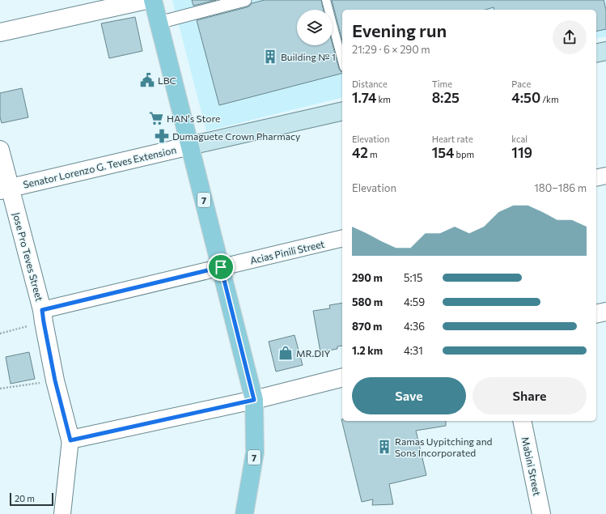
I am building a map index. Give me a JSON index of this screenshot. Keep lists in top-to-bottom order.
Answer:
{
  "streets": {
    "main road": ["7"],
    "street": [
      "Senator Lorenzo G. Teves Extension",
      "Acias Pinili Street",
      "Jose Pro Teves Street",
      "Mabini Street"
    ]
  },
  "crossings": [
    ["Senator Lorenzo G. Teves Extension", "7"],
    ["Senator Lorenzo G. Teves Extension", "Jose Pro Teves Street"],
    ["7", "Acias Pinili Street"],
    ["Acias Pinili Street", "Jose Pro Teves Street"]
  ],
  "places": {
    "building": ["Building № 1", "Ramas Uypitching and Sons Incorporated"],
    "public building": ["LBC"],
    "supermarket": ["HAN's Store"],
    "pharmacy": ["Dumaguete Crown Pharmacy"],
    "shop": ["MR.DIY"]
  },
  "scale_bar": "20 m",
  "page": {
    "heading": ["Evening run", "21:29 · 6 × 290 m"],
    "stats": [
      ["Distance", "1.74 km"],
      ["Time", "8:25"],
      ["Pace", "4:50 /km"],
      ["Elevation", "42 m"],
      ["Heart rate", "154 bpm"],
      ["kcal", "119"]
    ],
    "chart": ["Elevation", "180–186 m"],
    "list": [
      {
        "name": "290 m",
        "note": "5:15"
      },
      {
        "name": "580 m",
        "note": "4:59"
      },
      {
        "name": "870 m",
        "note": "4:36"
      },
      {
        "name": "1.2 km",
        "note": "4:31"
      }
    ],
    "buttons": ["Save", "Share"],
    "scale": "20 m"
  }
}
